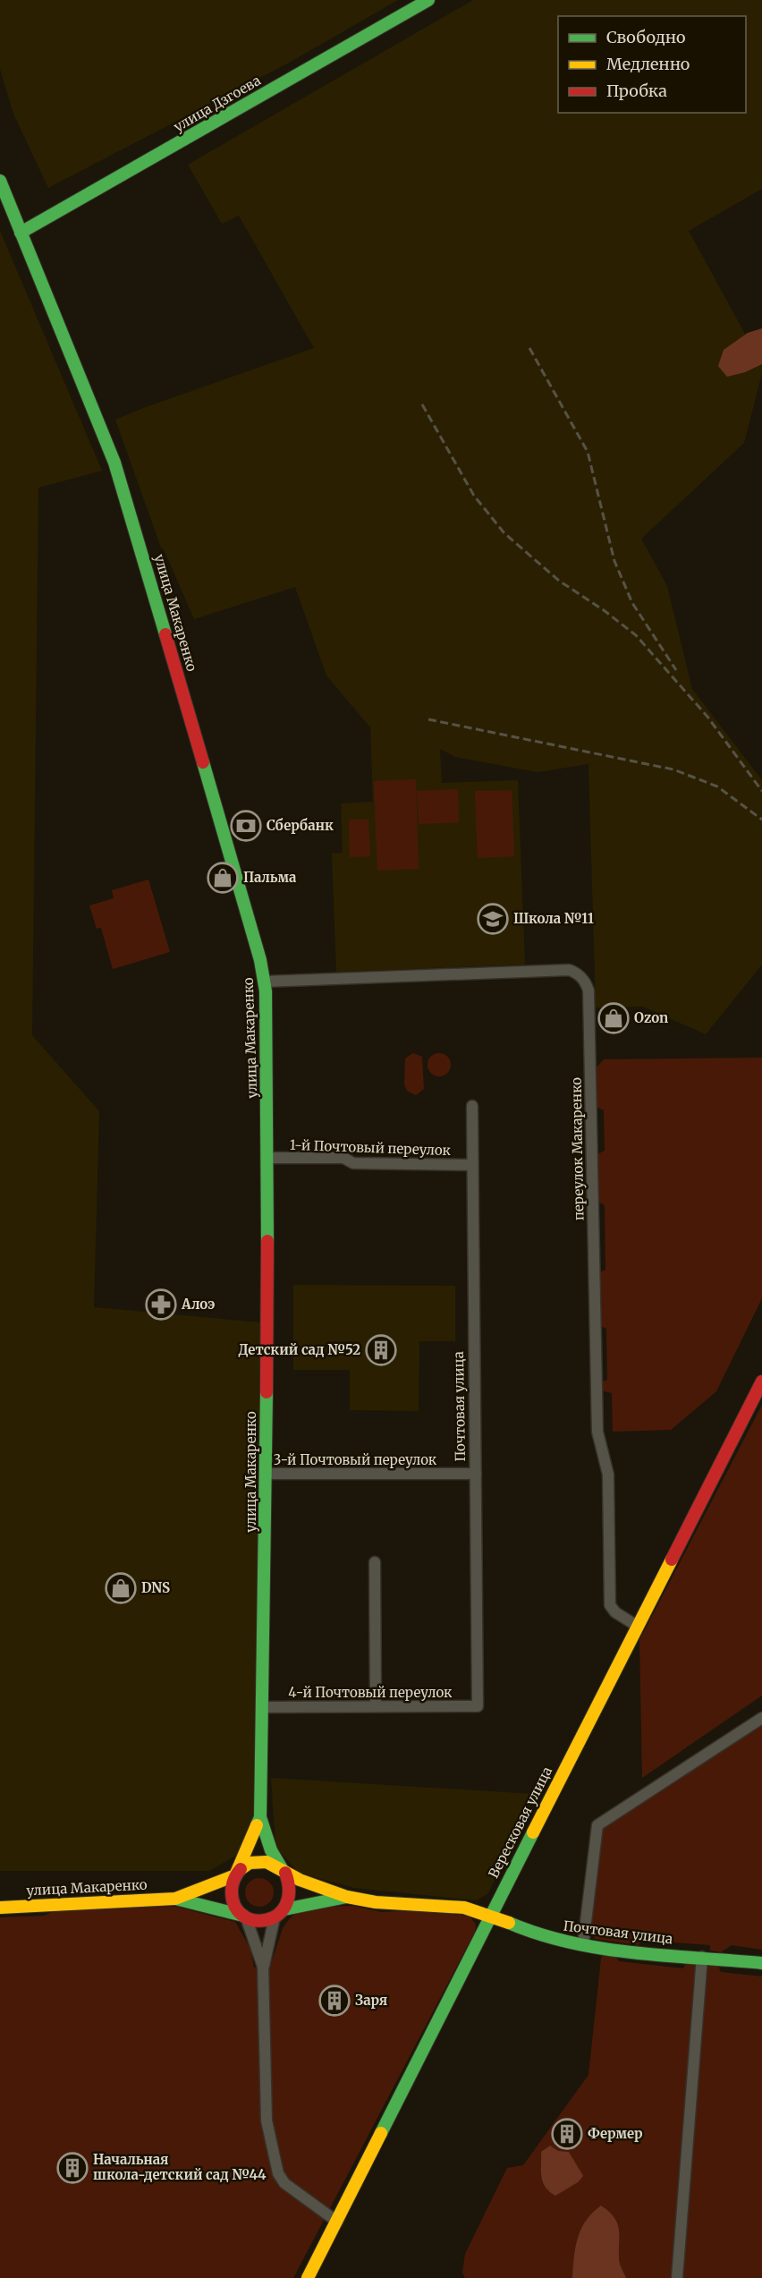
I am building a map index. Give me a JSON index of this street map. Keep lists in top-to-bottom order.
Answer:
{
  "streets": {
    "street": [
      "улица Дзгоева",
      "улица Макаренко",
      "1-й Почтовый переулок",
      "переулок Макаренко",
      "Почтовая улица",
      "3-й Почтовый переулок",
      "4-й Почтовый переулок",
      "Вересковая улица"
    ]
  },
  "crossings": [
    ["улица Дзгоева", "улица Макаренко"],
    ["улица Макаренко", "1-й Почтовый переулок"],
    ["улица Макаренко", "переулок Макаренко"],
    ["улица Макаренко", "Почтовая улица"],
    ["улица Макаренко", "3-й Почтовый переулок"],
    ["улица Макаренко", "4-й Почтовый переулок"],
    ["1-й Почтовый переулок", "Почтовая улица"],
    ["переулок Макаренко", "Вересковая улица"],
    ["Почтовая улица", "3-й Почтовый переулок"],
    ["Почтовая улица", "4-й Почтовый переулок"],
    ["Почтовая улица", "Вересковая улица"]
  ],
  "places": {
    "bank": ["Сбербанк"],
    "shop": ["Пальма", "Ozon", "DNS"],
    "school or university": ["Школа №11"],
    "pharmacy": ["Алоэ"],
    "building": [
      "Детский сад №52",
      "Заря",
      "Фермер",
      "Начальная школа-детский сад №44"
    ]
  },
  "legend": ["Свободно", "Медленно", "Пробка"]
}
